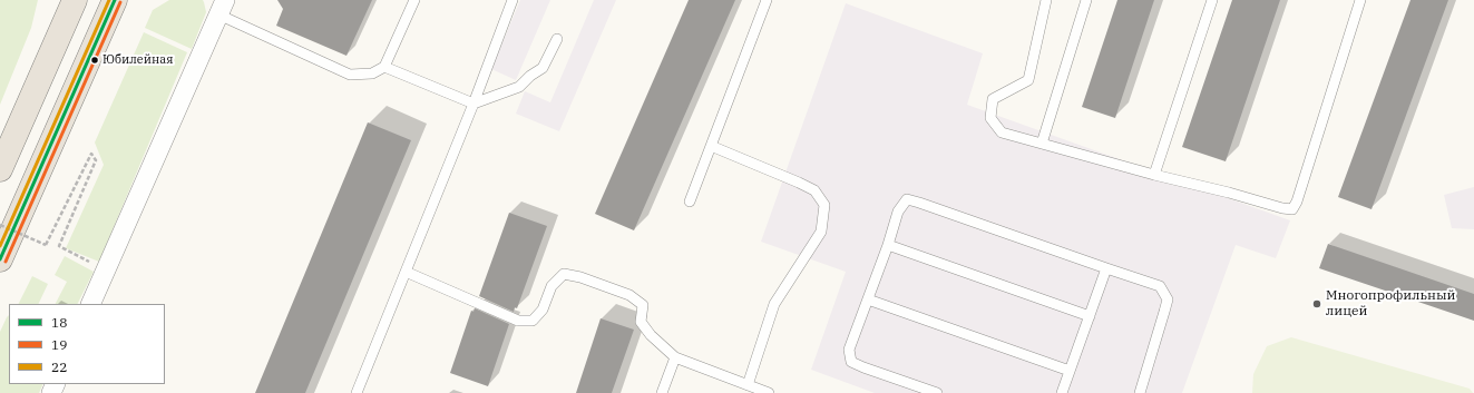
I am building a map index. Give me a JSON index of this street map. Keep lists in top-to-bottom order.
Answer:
{
  "places": ["Юбилейная", "Многопрофильный лицей"],
  "lines": ["transit line 18", "transit line 22", "transit line 19"],
  "legend": ["18", "19", "22"]
}
